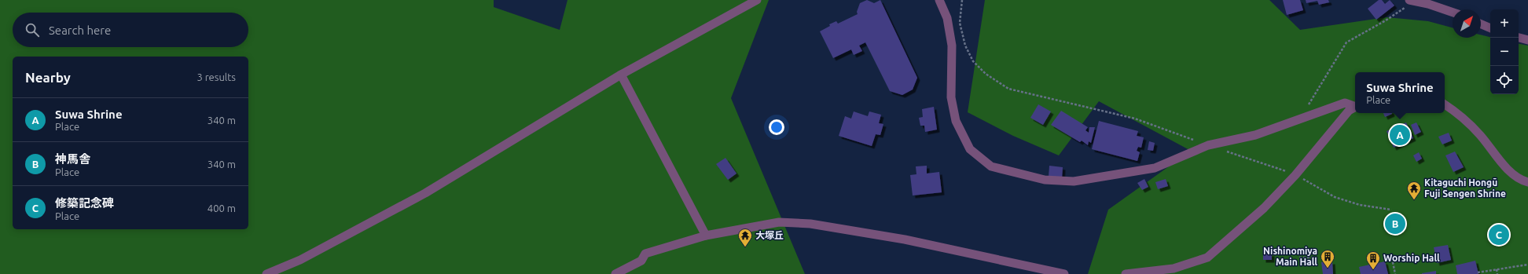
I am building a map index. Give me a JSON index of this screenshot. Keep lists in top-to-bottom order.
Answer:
{
  "places": {
    "temple": ["Kitaguchi Hongū Fuji Sengen Shrine", "大塚丘"],
    "building": ["Nishinomiya Main Hall", "Worship Hall"]
  },
  "north": "top right",
  "page": {
    "map_buttons": ["+", "−"],
    "search": "Search here",
    "heading": ["Nearby", "3 results"],
    "popup": ["Suwa Shrine", "Place"],
    "list": [
      {
        "mark": "A",
        "name": "Suwa Shrine",
        "note": "Place",
        "value": "340 m"
      },
      {
        "mark": "B",
        "name": "神馬舎",
        "note": "Place",
        "value": "340 m"
      },
      {
        "mark": "C",
        "name": "修築記念碑",
        "note": "Place",
        "value": "400 m"
      }
    ],
    "pins": ["A", "B", "C"]
  }
}
